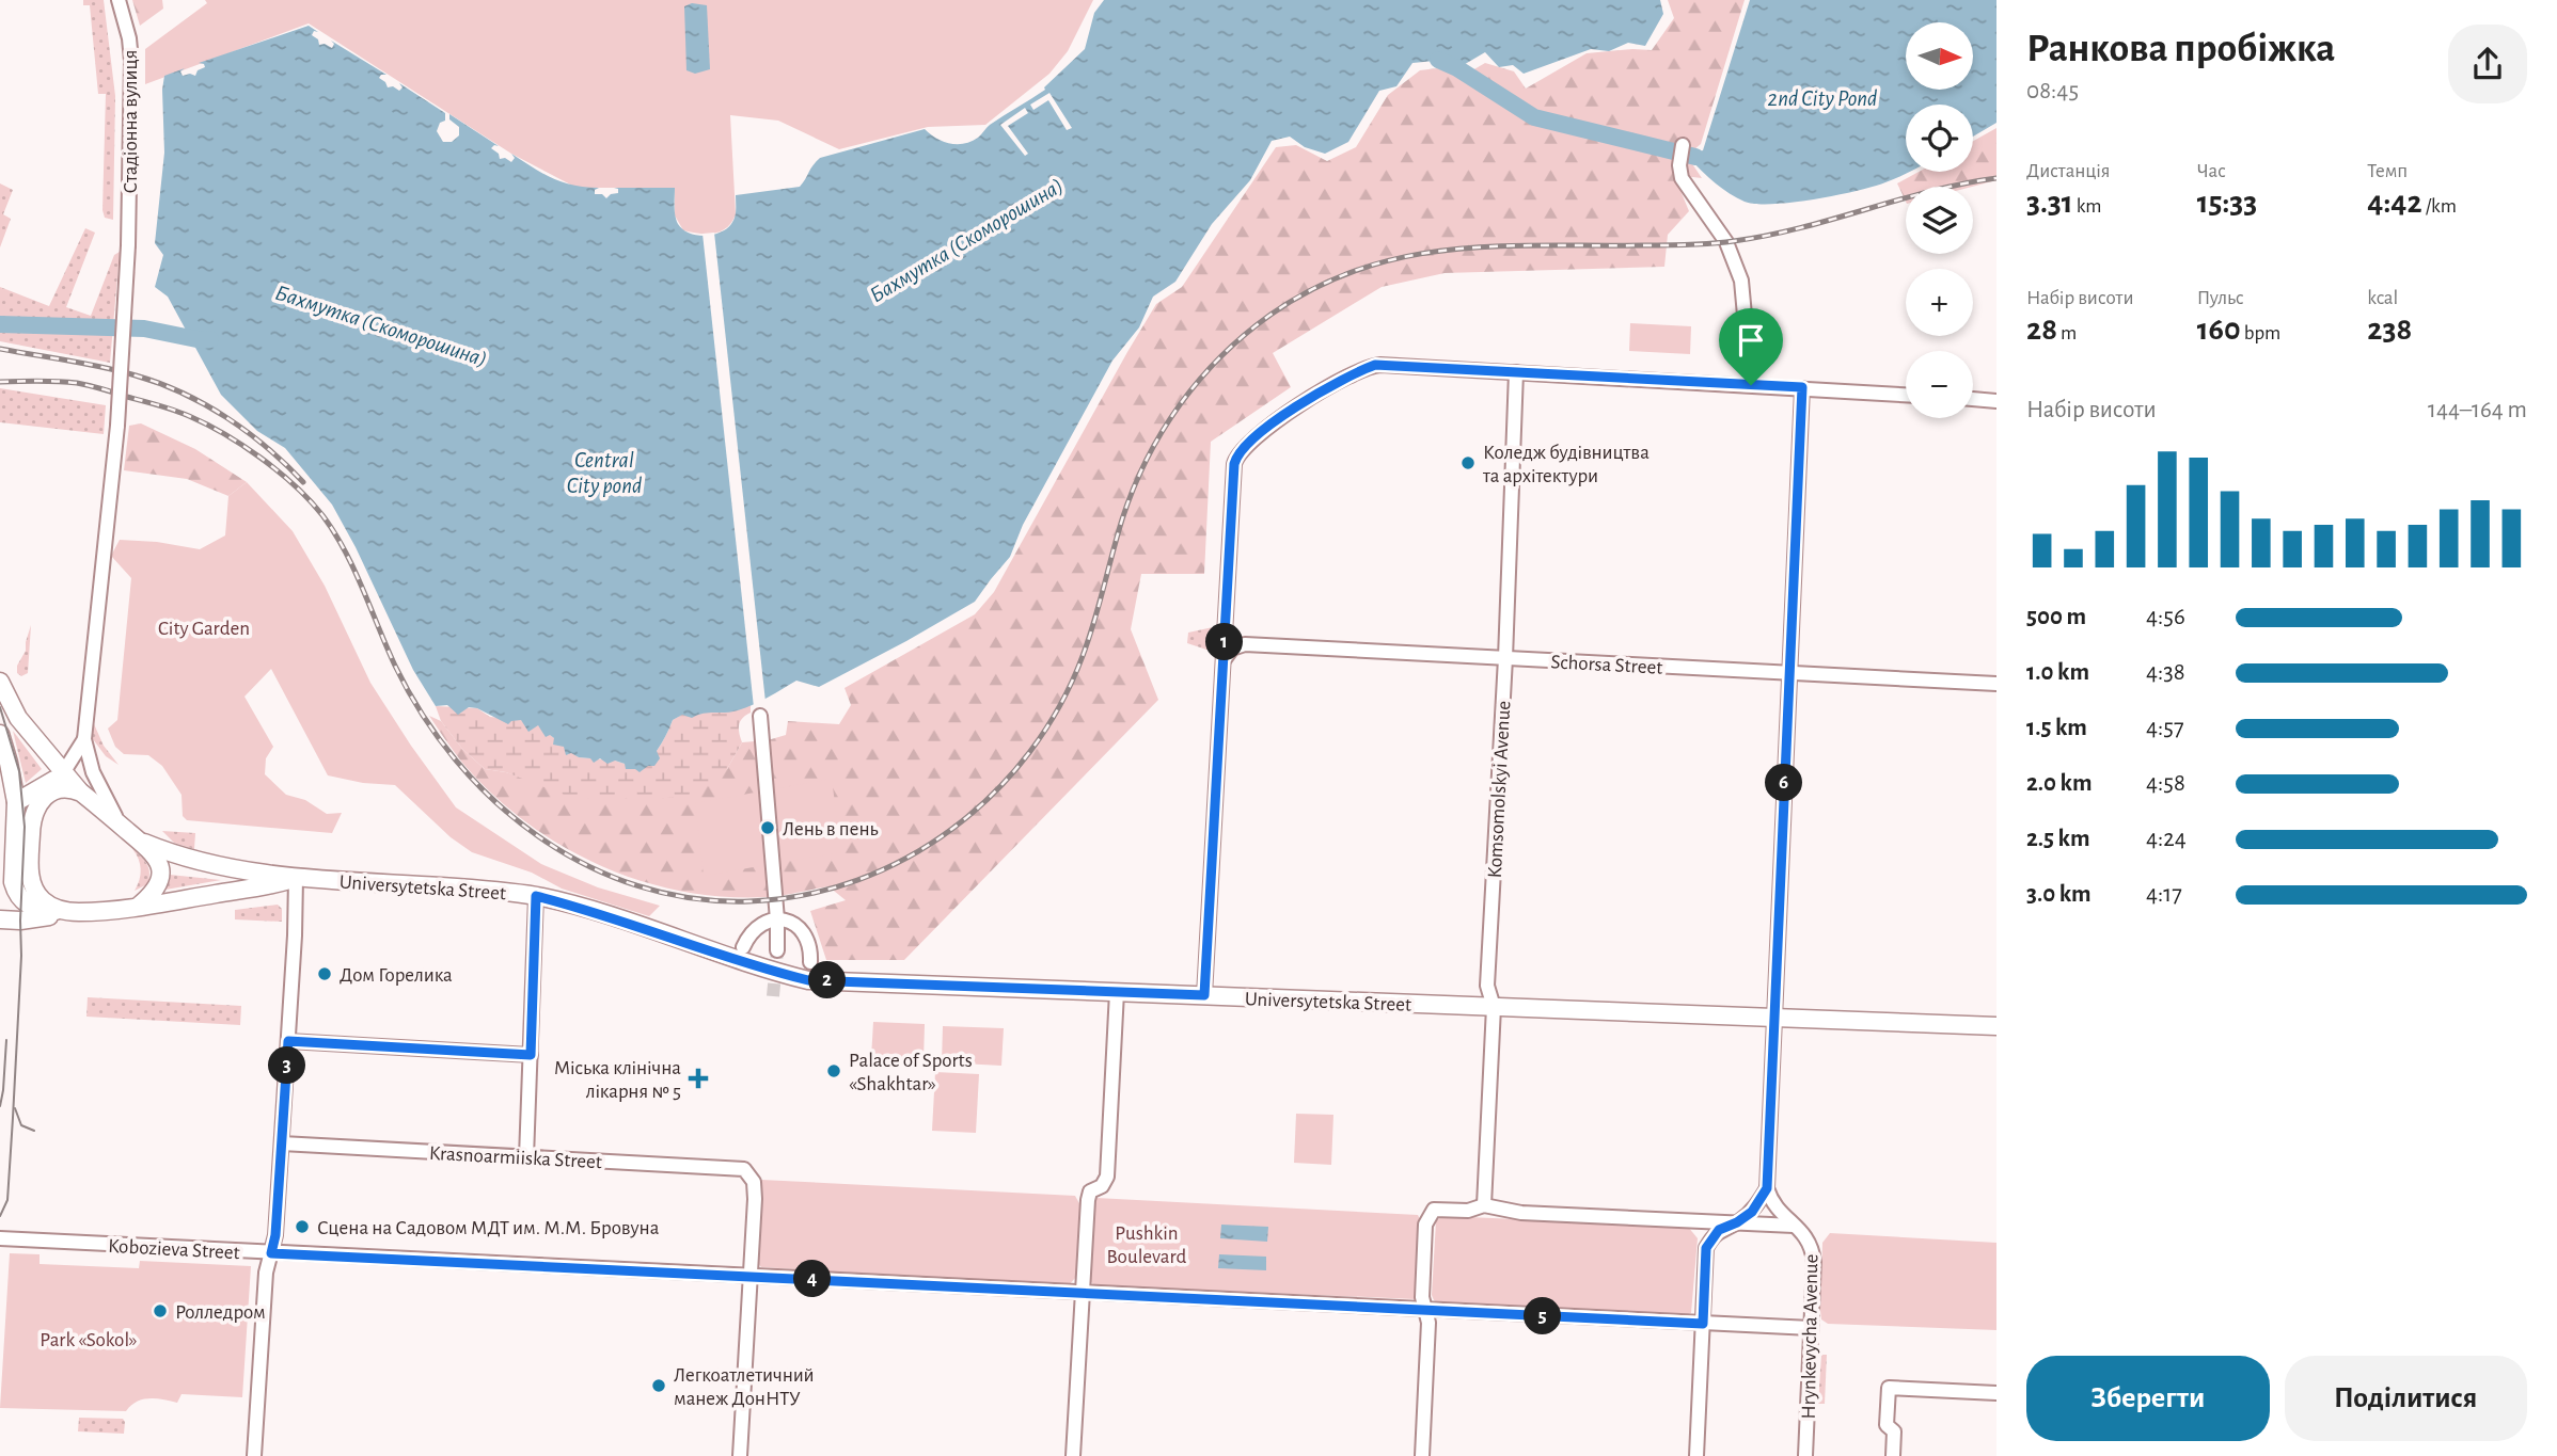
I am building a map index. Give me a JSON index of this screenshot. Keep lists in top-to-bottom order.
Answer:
{
  "streets": {
    "main road": ["Universytetska Street"],
    "street": [
      "Стадіонна вулиця",
      "Schorsa Street",
      "Komsomolskyi Avenue",
      "Krasnoarmiiska Street",
      "Kobozieva Street",
      "Hrynkevycha Avenue"
    ]
  },
  "crossings": [
    ["Schorsa Street", "Komsomolskyi Avenue"],
    ["Komsomolskyi Avenue", "Universytetska Street"],
    ["Krasnoarmiiska Street", "Kobozieva Street"]
  ],
  "water": ["2nd City Pond", "Бахмутка (Скоморошина)", "Central City pond"],
  "parks": ["City Garden", "Pushkin Boulevard", "Park «Sokol»"],
  "places": {
    "other": [
      "Коледж будівництва та архітектури",
      "Лень в пень",
      "Дом Горелика",
      "Palace of Sports «Shakhtar»",
      "Сцена на Садовом МДТ им. М.М. Бровуна",
      "Ролледром",
      "Легкоатлетичний манеж ДонНТУ"
    ],
    "health": ["Міська клінічна лікарня № 5"]
  },
  "north": "right",
  "page": {
    "heading": ["Ранкова пробіжка", "08:45"],
    "map_buttons": ["+", "−"],
    "stats": [
      ["Дистанція", "3.31 km"],
      ["Час", "15:33"],
      ["Темп", "4:42 /km"],
      ["Набір висоти", "28 m"],
      ["Пульс", "160 bpm"],
      ["kcal", "238"]
    ],
    "chart": ["Набір висоти", "144–164 m"],
    "list": [
      {
        "name": "500 m",
        "note": "4:56"
      },
      {
        "name": "1.0 km",
        "note": "4:38"
      },
      {
        "name": "1.5 km",
        "note": "4:57"
      },
      {
        "name": "2.0 km",
        "note": "4:58"
      },
      {
        "name": "2.5 km",
        "note": "4:24"
      },
      {
        "name": "3.0 km",
        "note": "4:17"
      }
    ],
    "pins": [
      "1",
      "6",
      "2",
      "3",
      "4",
      "5"
    ],
    "buttons": ["Зберегти", "Поділитися"]
  }
}
